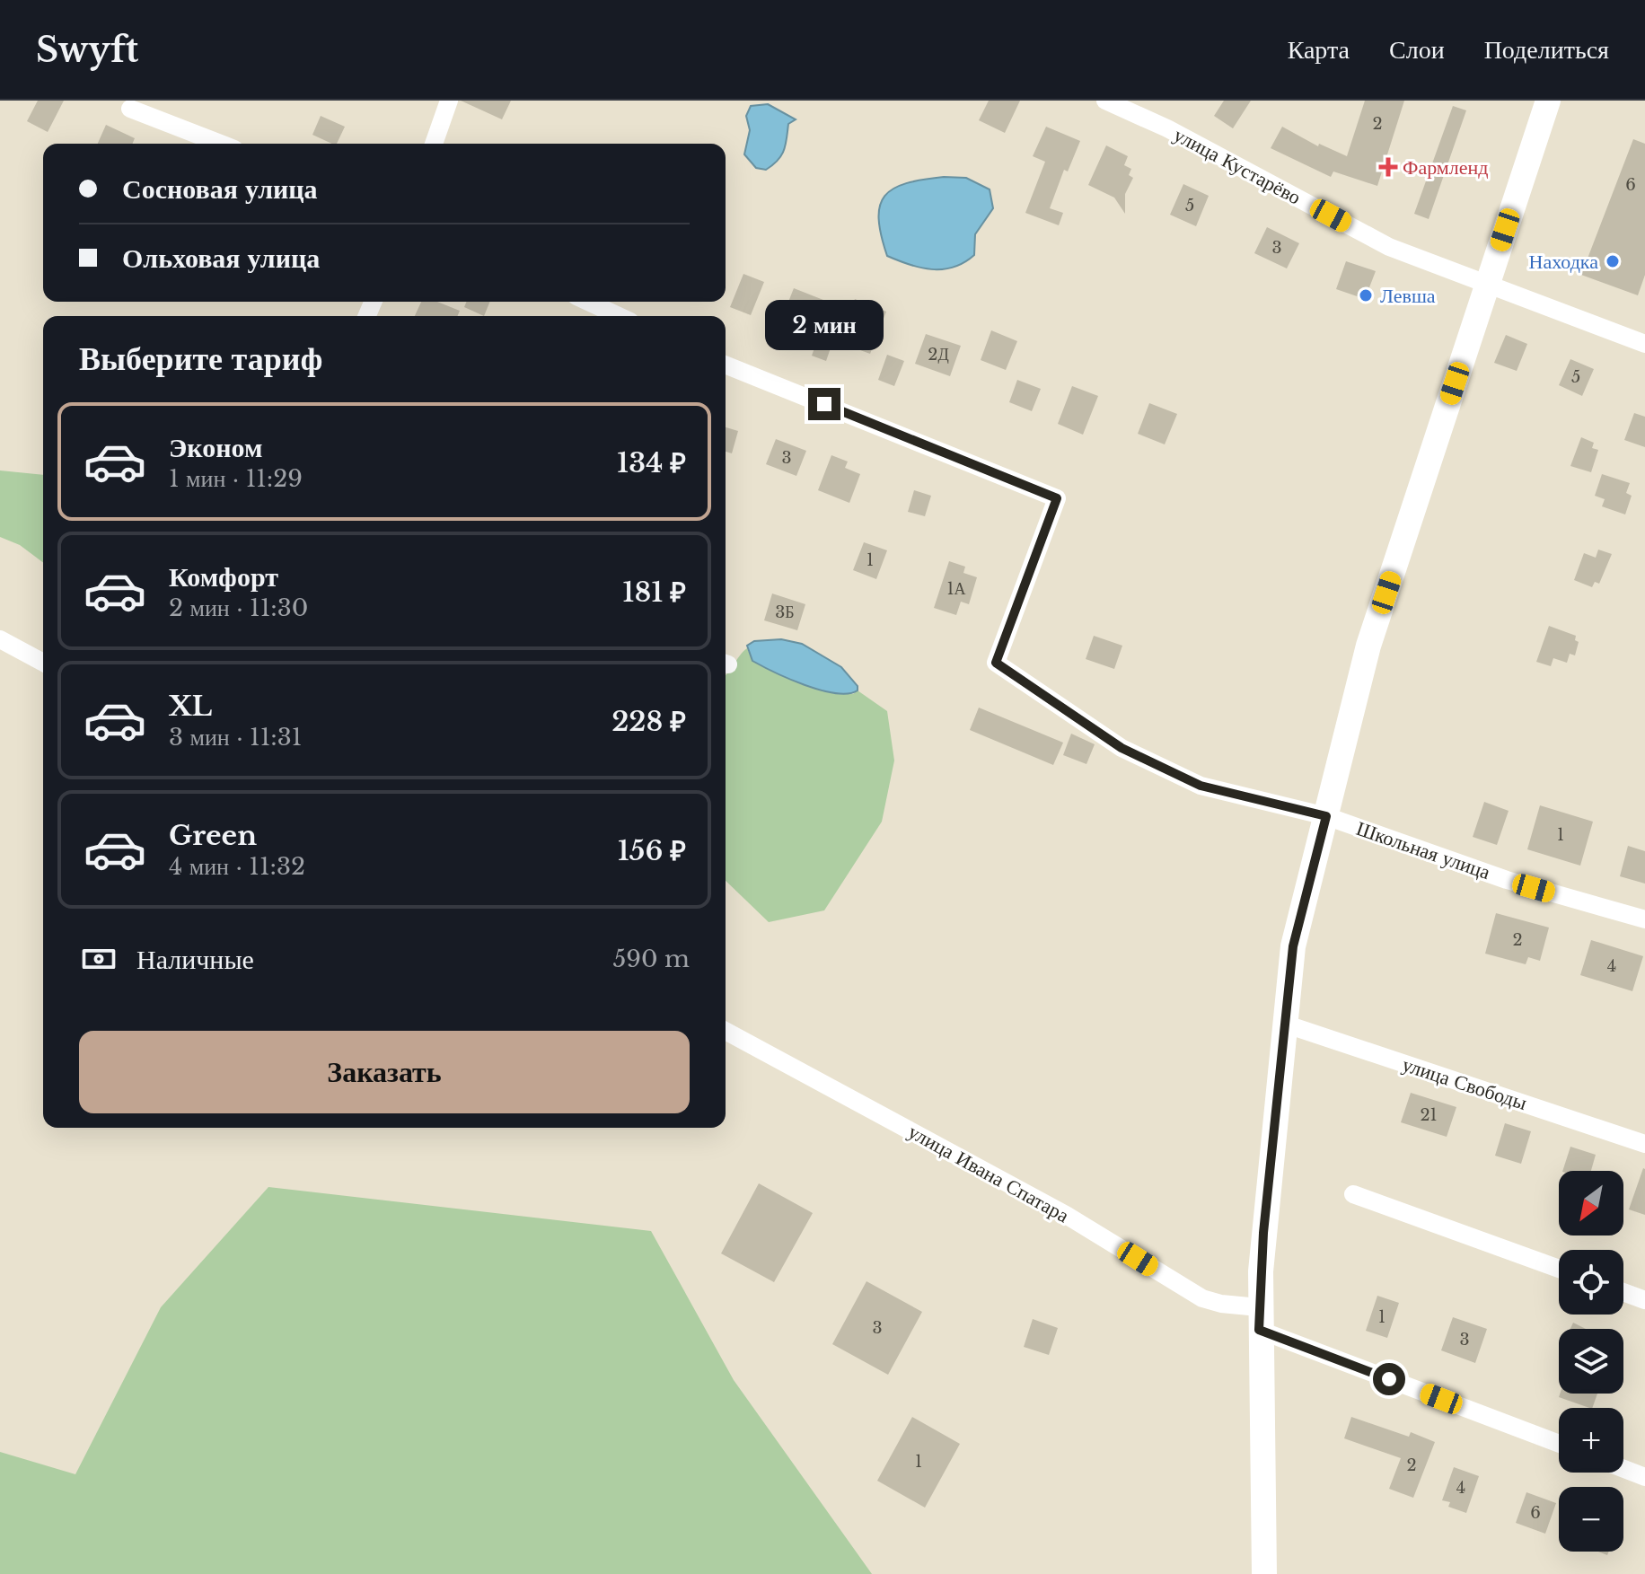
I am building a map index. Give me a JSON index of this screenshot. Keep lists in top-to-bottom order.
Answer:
{
  "streets": {
    "street": [
      "улица Кустарёво",
      "Школьная улица",
      "улица Свободы",
      "улица Ивана Спатара"
    ]
  },
  "places": {
    "health": ["Фармленд"],
    "other": ["Находка", "Левша"]
  },
  "house_numbers": [
    "2",
    "6",
    "5",
    "3",
    "2Д",
    "5",
    "3",
    "1",
    "1А",
    "3Б",
    "1",
    "2",
    "4",
    "21",
    "1",
    "3",
    "3",
    "1",
    "2",
    "4",
    "6"
  ],
  "north": "bottom left",
  "page": {
    "header": "Swyft",
    "nav": ["Карта", "Слои", "Поделиться"],
    "banner": ["Сосновая улица", "Ольховая улица"],
    "bubble": "2 мин",
    "heading": "Выберите тариф",
    "list": [
      {
        "name": "Эконом",
        "note": "1 мин · 11:29",
        "value": "134 ₽"
      },
      {
        "name": "Комфорт",
        "note": "2 мин · 11:30",
        "value": "181 ₽"
      },
      {
        "name": "XL",
        "note": "3 мин · 11:31",
        "value": "228 ₽"
      },
      {
        "name": "Green",
        "note": "4 мин · 11:32",
        "value": "156 ₽"
      }
    ],
    "pay": ["Наличные", "590 m"],
    "buttons": "Заказать",
    "map_buttons": ["+", "−"]
  }
}
